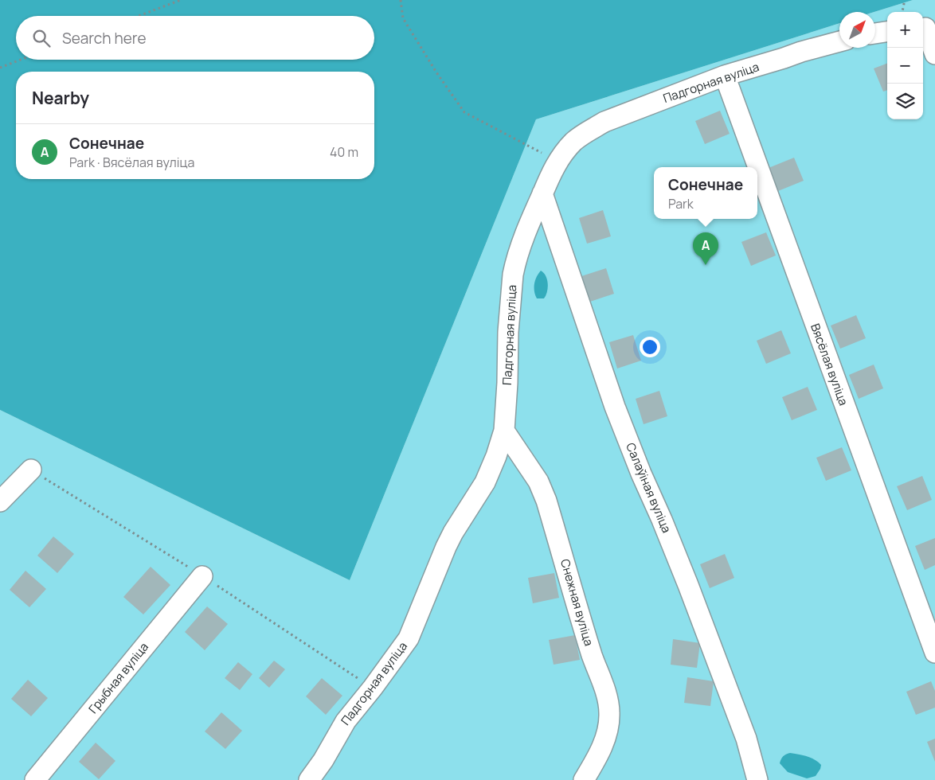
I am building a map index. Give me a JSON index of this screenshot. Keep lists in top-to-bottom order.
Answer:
{
  "streets": {
    "street": [
      "Падгорная вуліца",
      "Вясёлая вуліца",
      "Салаўіная вуліца",
      "Снежная вуліца",
      "Грыбная вуліца"
    ]
  },
  "crossings": [
    ["Падгорная вуліца", "Вясёлая вуліца"],
    ["Падгорная вуліца", "Салаўіная вуліца"],
    ["Падгорная вуліца", "Снежная вуліца"]
  ],
  "north": "top right",
  "page": {
    "map_buttons": ["+", "−"],
    "search": "Search here",
    "heading": "Nearby",
    "list": [
      {
        "mark": "A",
        "name": "Сонечнае",
        "note": "Park · Вясёлая вуліца",
        "value": "40 m"
      }
    ],
    "popup": ["Сонечнае", "Park"],
    "pins": "A"
  }
}
